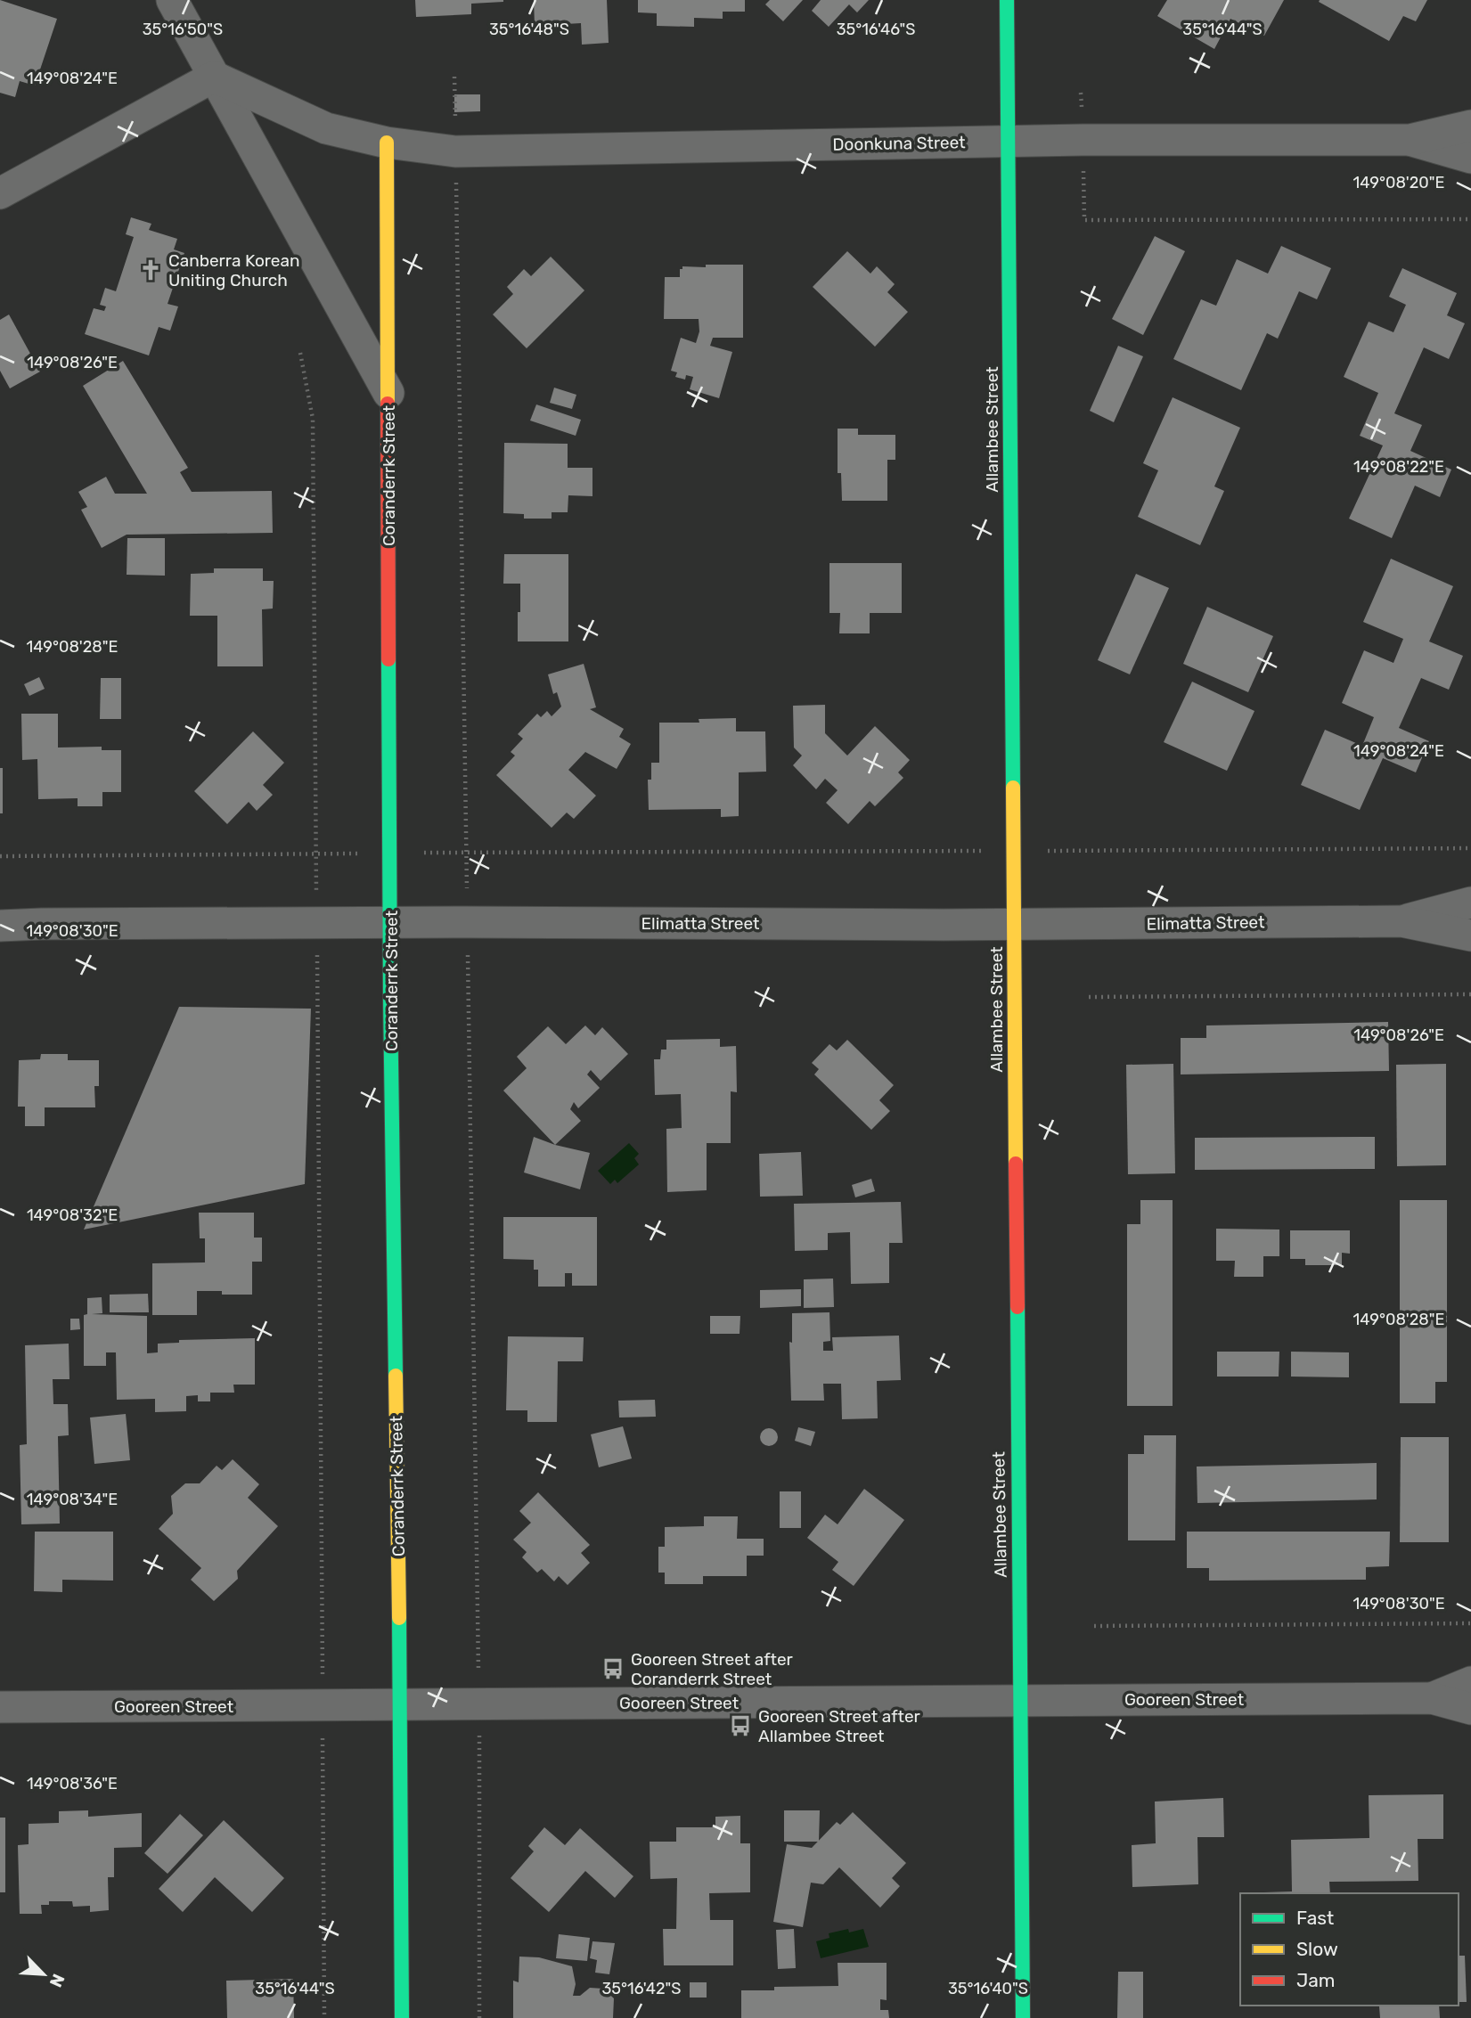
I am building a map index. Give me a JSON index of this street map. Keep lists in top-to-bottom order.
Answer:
{
  "streets": {
    "street": [
      "Doonkuna Street",
      "Allambee Street",
      "Coranderrk Street",
      "Elimatta Street",
      "Gooreen Street"
    ]
  },
  "crossings": [
    ["Doonkuna Street", "Allambee Street"],
    ["Doonkuna Street", "Coranderrk Street"],
    ["Allambee Street", "Elimatta Street"],
    ["Allambee Street", "Gooreen Street"],
    ["Coranderrk Street", "Elimatta Street"],
    ["Coranderrk Street", "Gooreen Street"]
  ],
  "places": {
    "church": ["Canberra Korean Uniting Church"],
    "bus stop": ["Gooreen Street after Coranderrk Street", "Gooreen Street after Allambee Street"]
  },
  "legend": ["Fast", "Slow", "Jam"],
  "north": "bottom right",
  "coordinates": [
    "35°16'50\"S",
    "35°16'48\"S",
    "35°16'44\"S",
    "35°16'46\"S",
    "149°08'24\"E",
    "149°08'20\"E",
    "149°08'26\"E",
    "149°08'22\"E",
    "149°08'28\"E",
    "149°08'30\"E",
    "149°08'32\"E",
    "149°08'34\"E",
    "149°08'36\"E",
    "35°16'42\"S",
    "35°16'40\"S"
  ]
}
